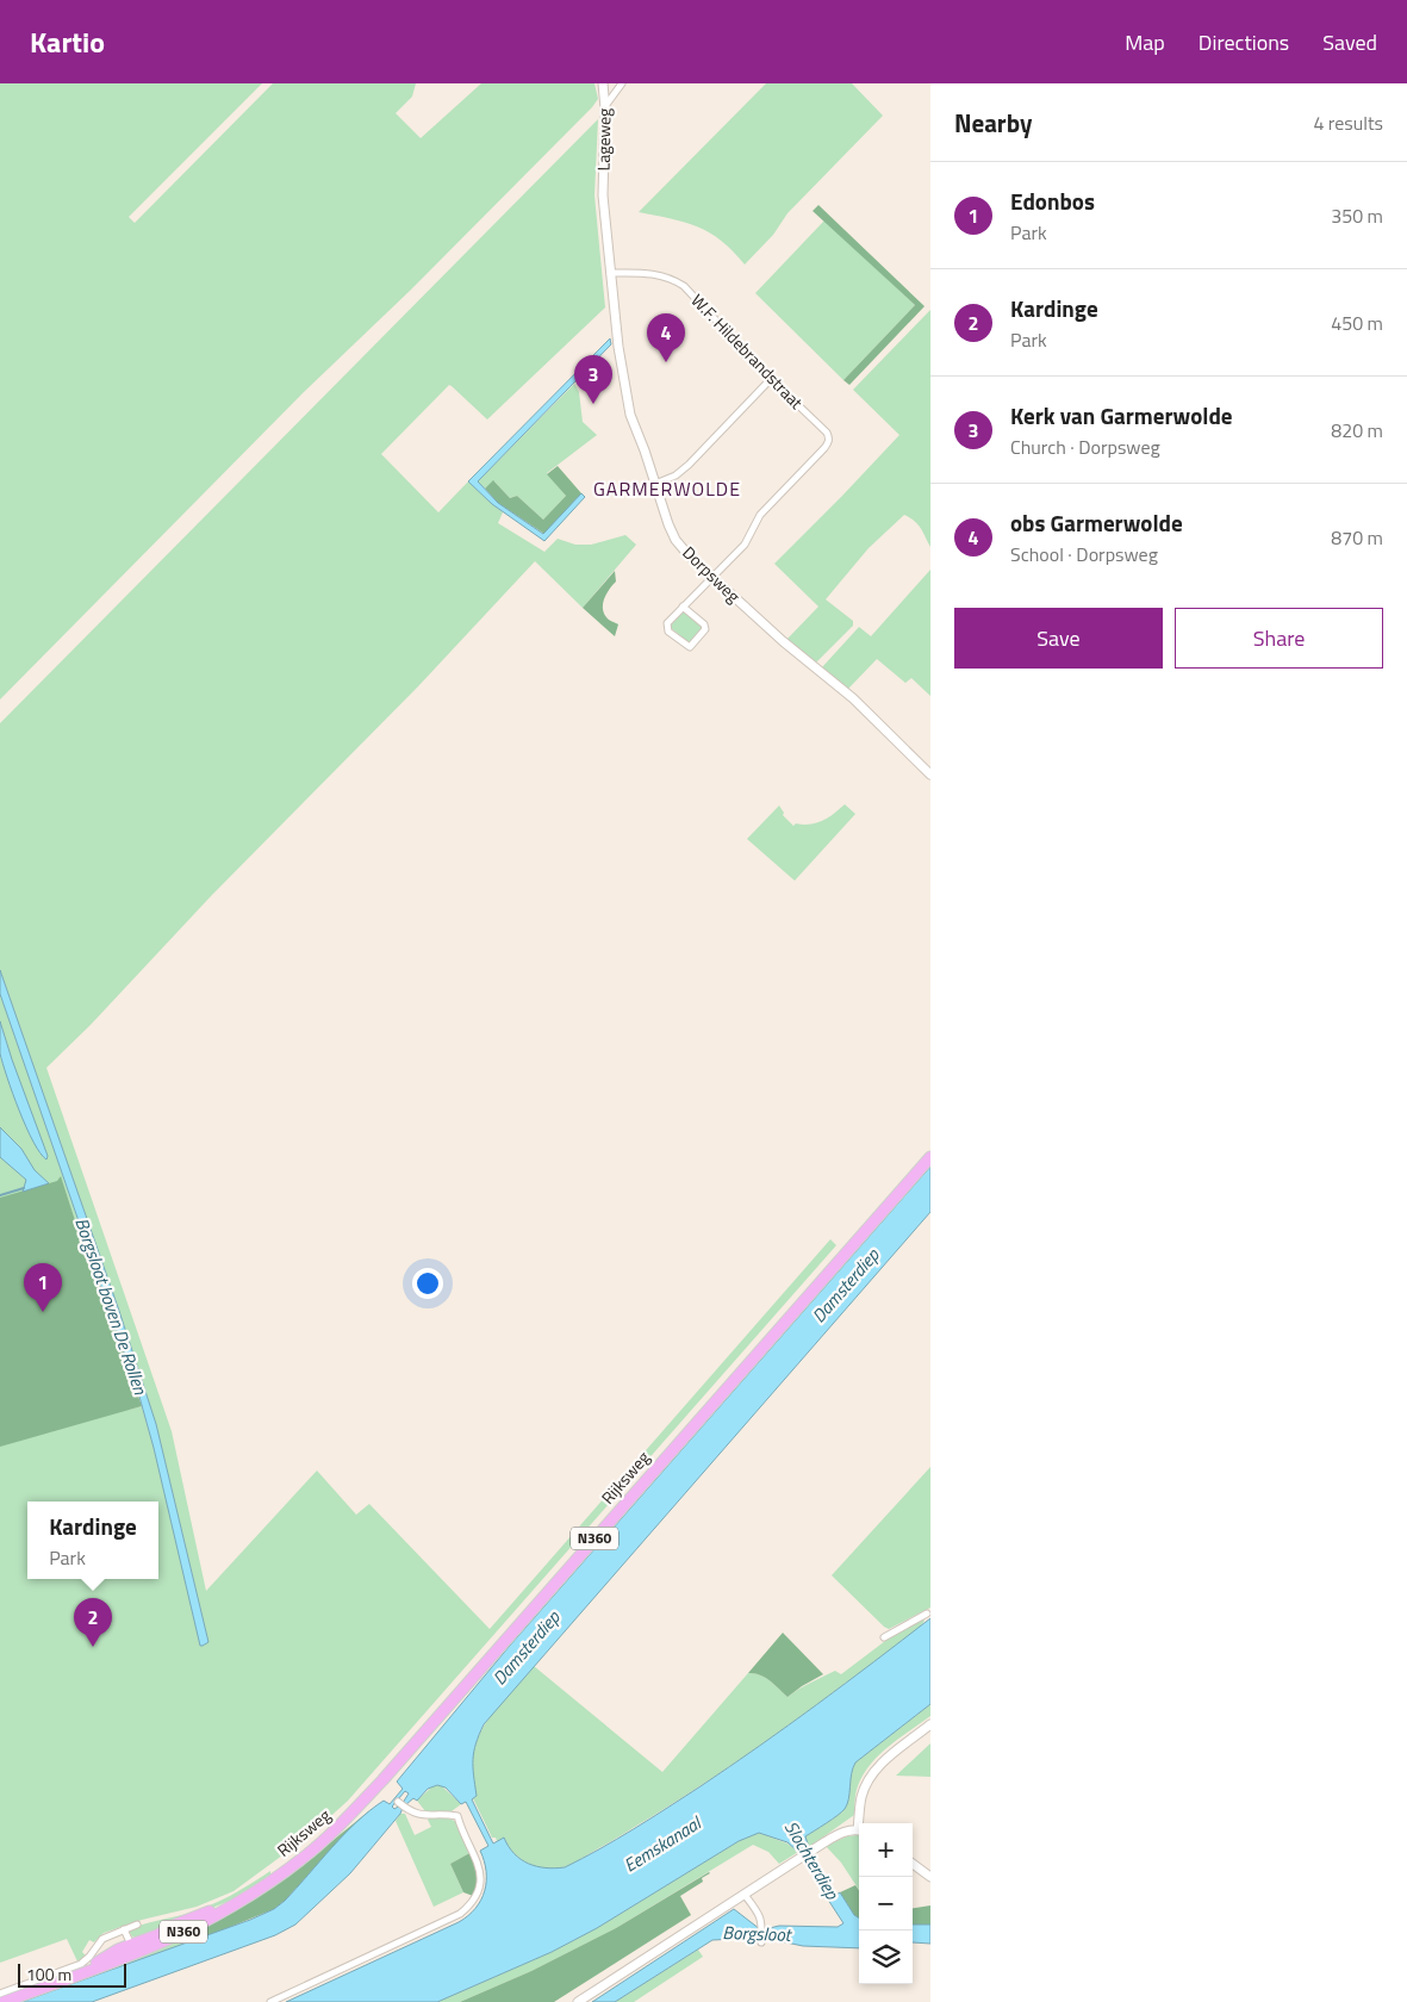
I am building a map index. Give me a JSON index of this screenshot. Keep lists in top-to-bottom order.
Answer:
{
  "streets": {
    "main road": ["Rijksweg", "N360"],
    "street": ["Lageweg", "W.F. Hildebrandstraat", "Dorpsweg"]
  },
  "crossings": [
    ["Lageweg", "Dorpsweg"],
    ["W.F. Hildebrandstraat", "Dorpsweg"]
  ],
  "districts": ["GARMERWOLDE"],
  "water": [
    "Damsterdiep",
    "Borgsloot boven De Rollen",
    "Eemskanaal",
    "Slochterdiep",
    "Borgsloot"
  ],
  "scale_bar": "100 m",
  "page": {
    "header": "Kartio",
    "nav": ["Map", "Directions", "Saved"],
    "heading": ["Nearby", "4 results"],
    "list": [
      {
        "mark": "1",
        "name": "Edonbos",
        "note": "Park",
        "value": "350 m"
      },
      {
        "mark": "2",
        "name": "Kardinge",
        "note": "Park",
        "value": "450 m"
      },
      {
        "mark": "3",
        "name": "Kerk van Garmerwolde",
        "note": "Church · Dorpsweg",
        "value": "820 m"
      },
      {
        "mark": "4",
        "name": "obs Garmerwolde",
        "note": "School · Dorpsweg",
        "value": "870 m"
      }
    ],
    "pins": [
      "4",
      "3",
      "1",
      "2"
    ],
    "buttons": ["Save", "Share"],
    "popup": ["Kardinge", "Park"],
    "map_buttons": ["+", "−"],
    "scale": "100 m"
  }
}
